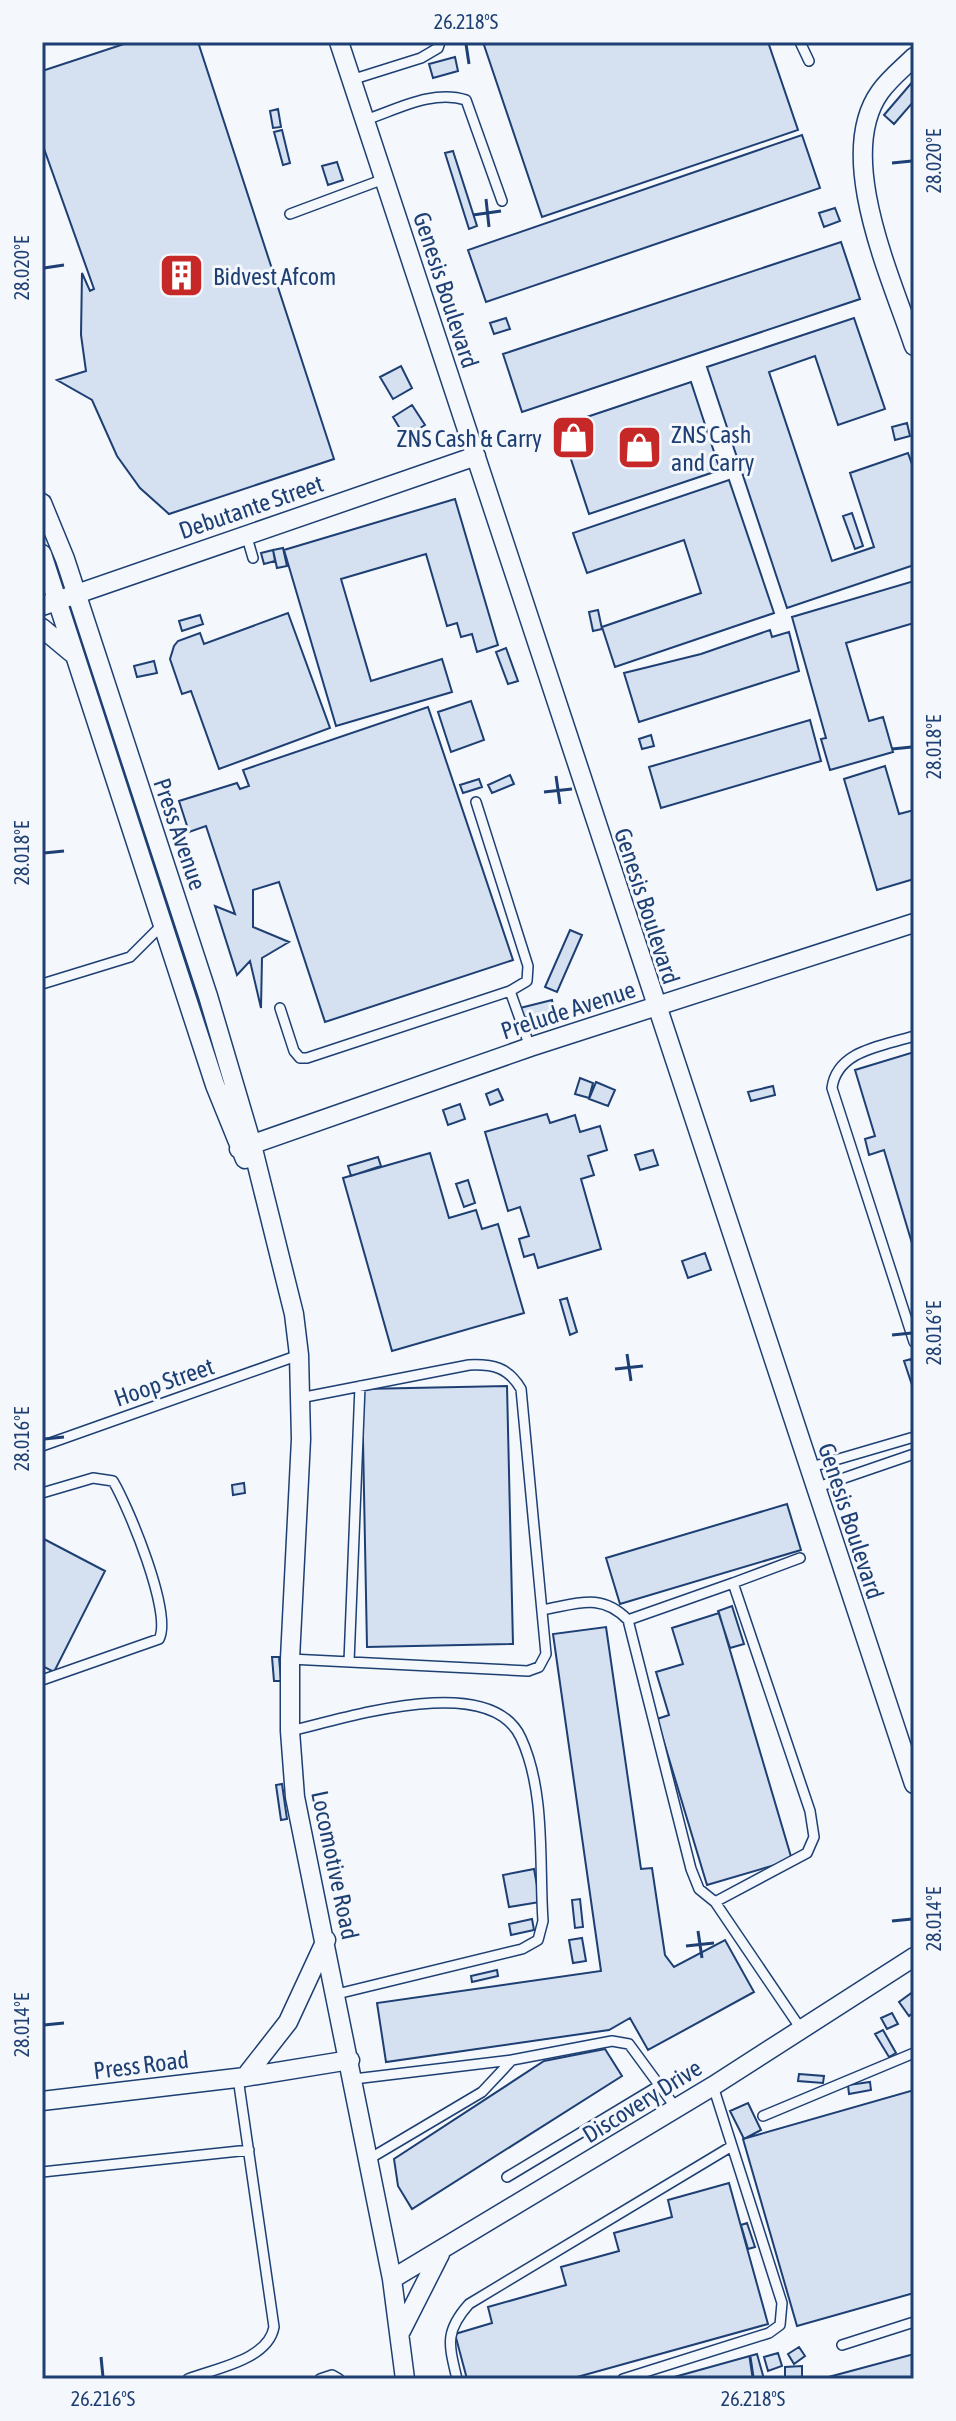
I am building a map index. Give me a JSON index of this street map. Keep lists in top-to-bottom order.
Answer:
{
  "streets": {
    "street": [
      "Genesis Boulevard",
      "Debutante Street",
      "Press Avenue",
      "Prelude Avenue",
      "Locomotive Road",
      "Press Road",
      "Discovery Drive"
    ],
    "lane": ["Hoop Street"]
  },
  "crossings": [
    ["Genesis Boulevard", "Debutante Street"],
    ["Genesis Boulevard", "Prelude Avenue"],
    ["Debutante Street", "Press Avenue"],
    ["Press Avenue", "Prelude Avenue"],
    ["Press Avenue", "Hoop Street"],
    ["Press Avenue", "Locomotive Road"],
    ["Hoop Street", "Locomotive Road"],
    ["Locomotive Road", "Press Road"],
    ["Locomotive Road", "Discovery Drive"]
  ],
  "places": {
    "building": ["Bidvest Afcom"],
    "shop": ["ZNS Cash & Carry", "ZNS Cash and Carry"]
  },
  "coordinates": [
    "26.218°S",
    "28.020°E",
    "28.018°E",
    "28.016°E",
    "28.014°E",
    "26.216°S"
  ]
}
